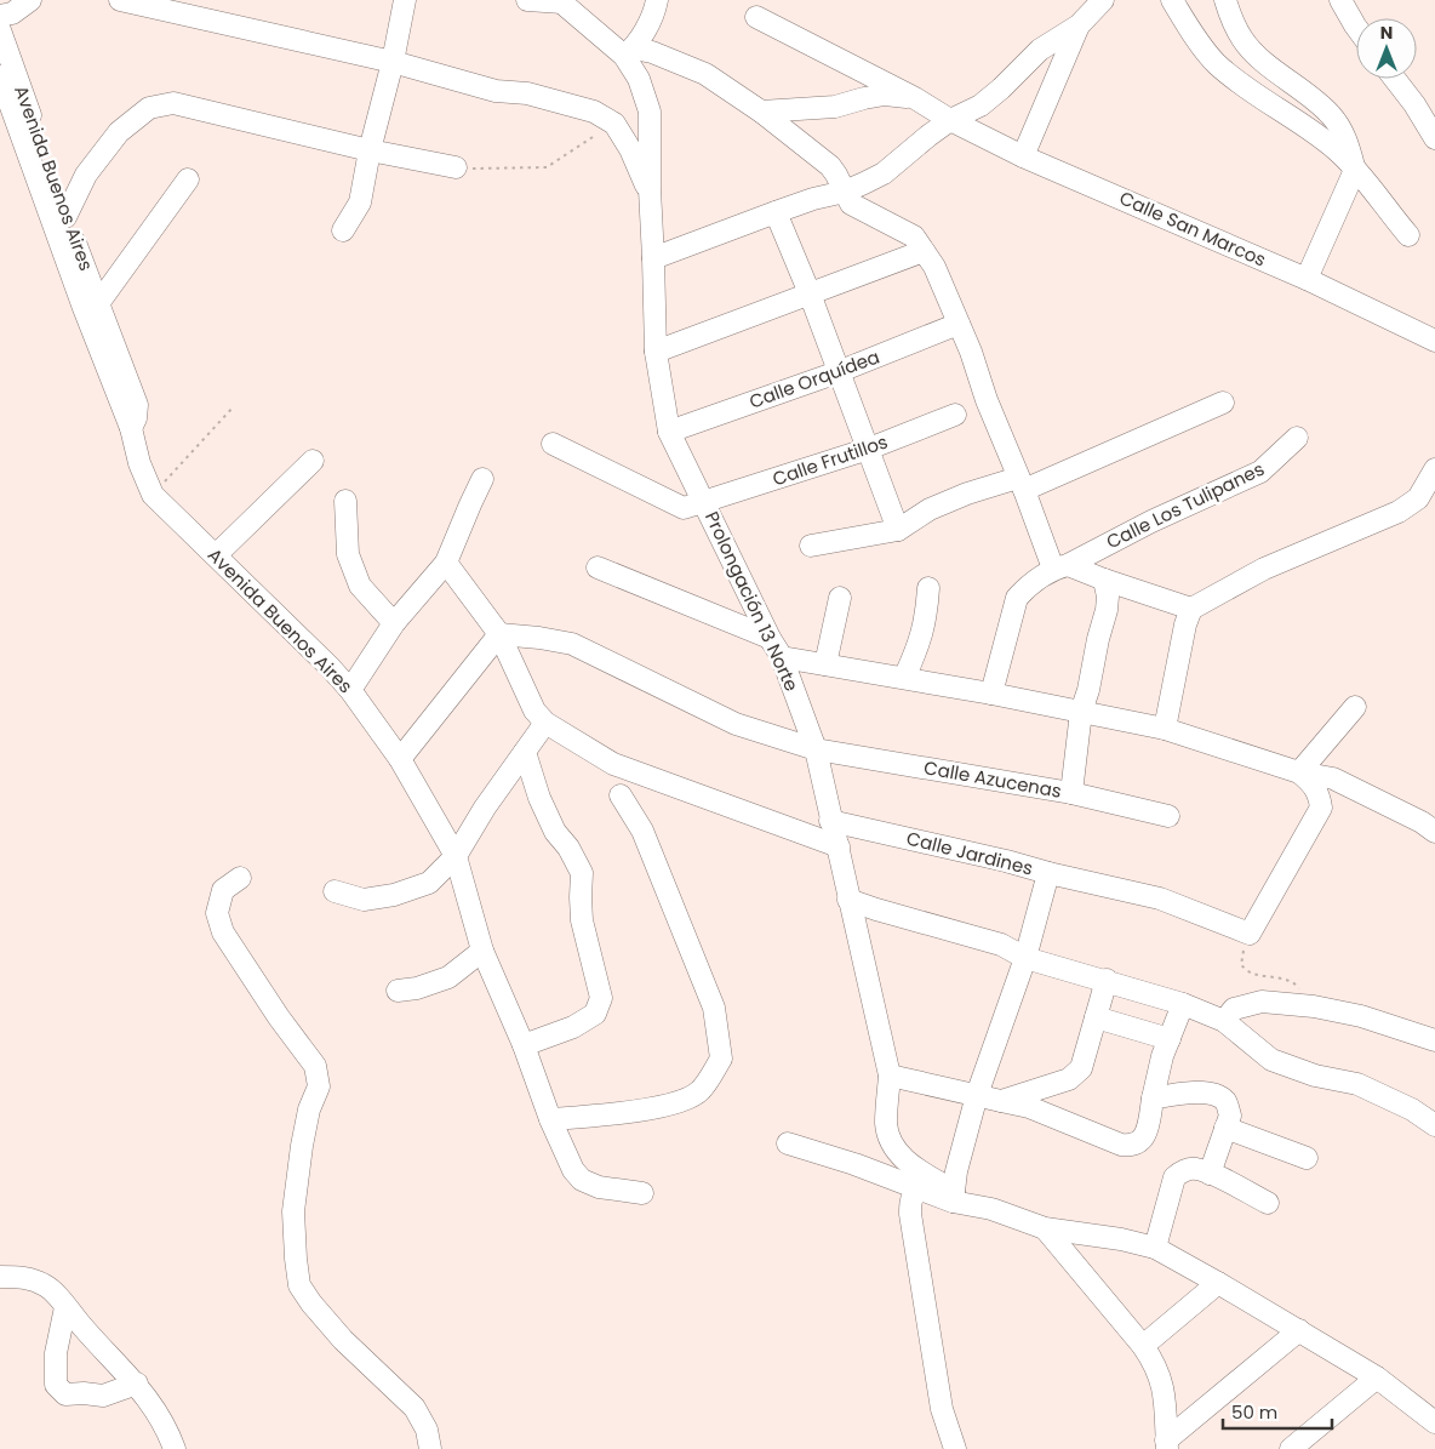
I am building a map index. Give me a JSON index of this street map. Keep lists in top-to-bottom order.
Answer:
{
  "streets": {
    "street": [
      "Avenida Buenos Aires",
      "Calle San Marcos",
      "Calle Orquídea",
      "Calle Frutillos",
      "Calle Los Tulipanes",
      "Prolongación 13 Norte",
      "Calle Azucenas",
      "Calle Jardines"
    ]
  },
  "crossings": [
    ["Calle Orquídea", "Prolongación 13 Norte"],
    ["Calle Frutillos", "Prolongación 13 Norte"],
    ["Prolongación 13 Norte", "Calle Azucenas"],
    ["Prolongación 13 Norte", "Calle Jardines"]
  ],
  "scale_bar": "50 m",
  "north": "top"
}
